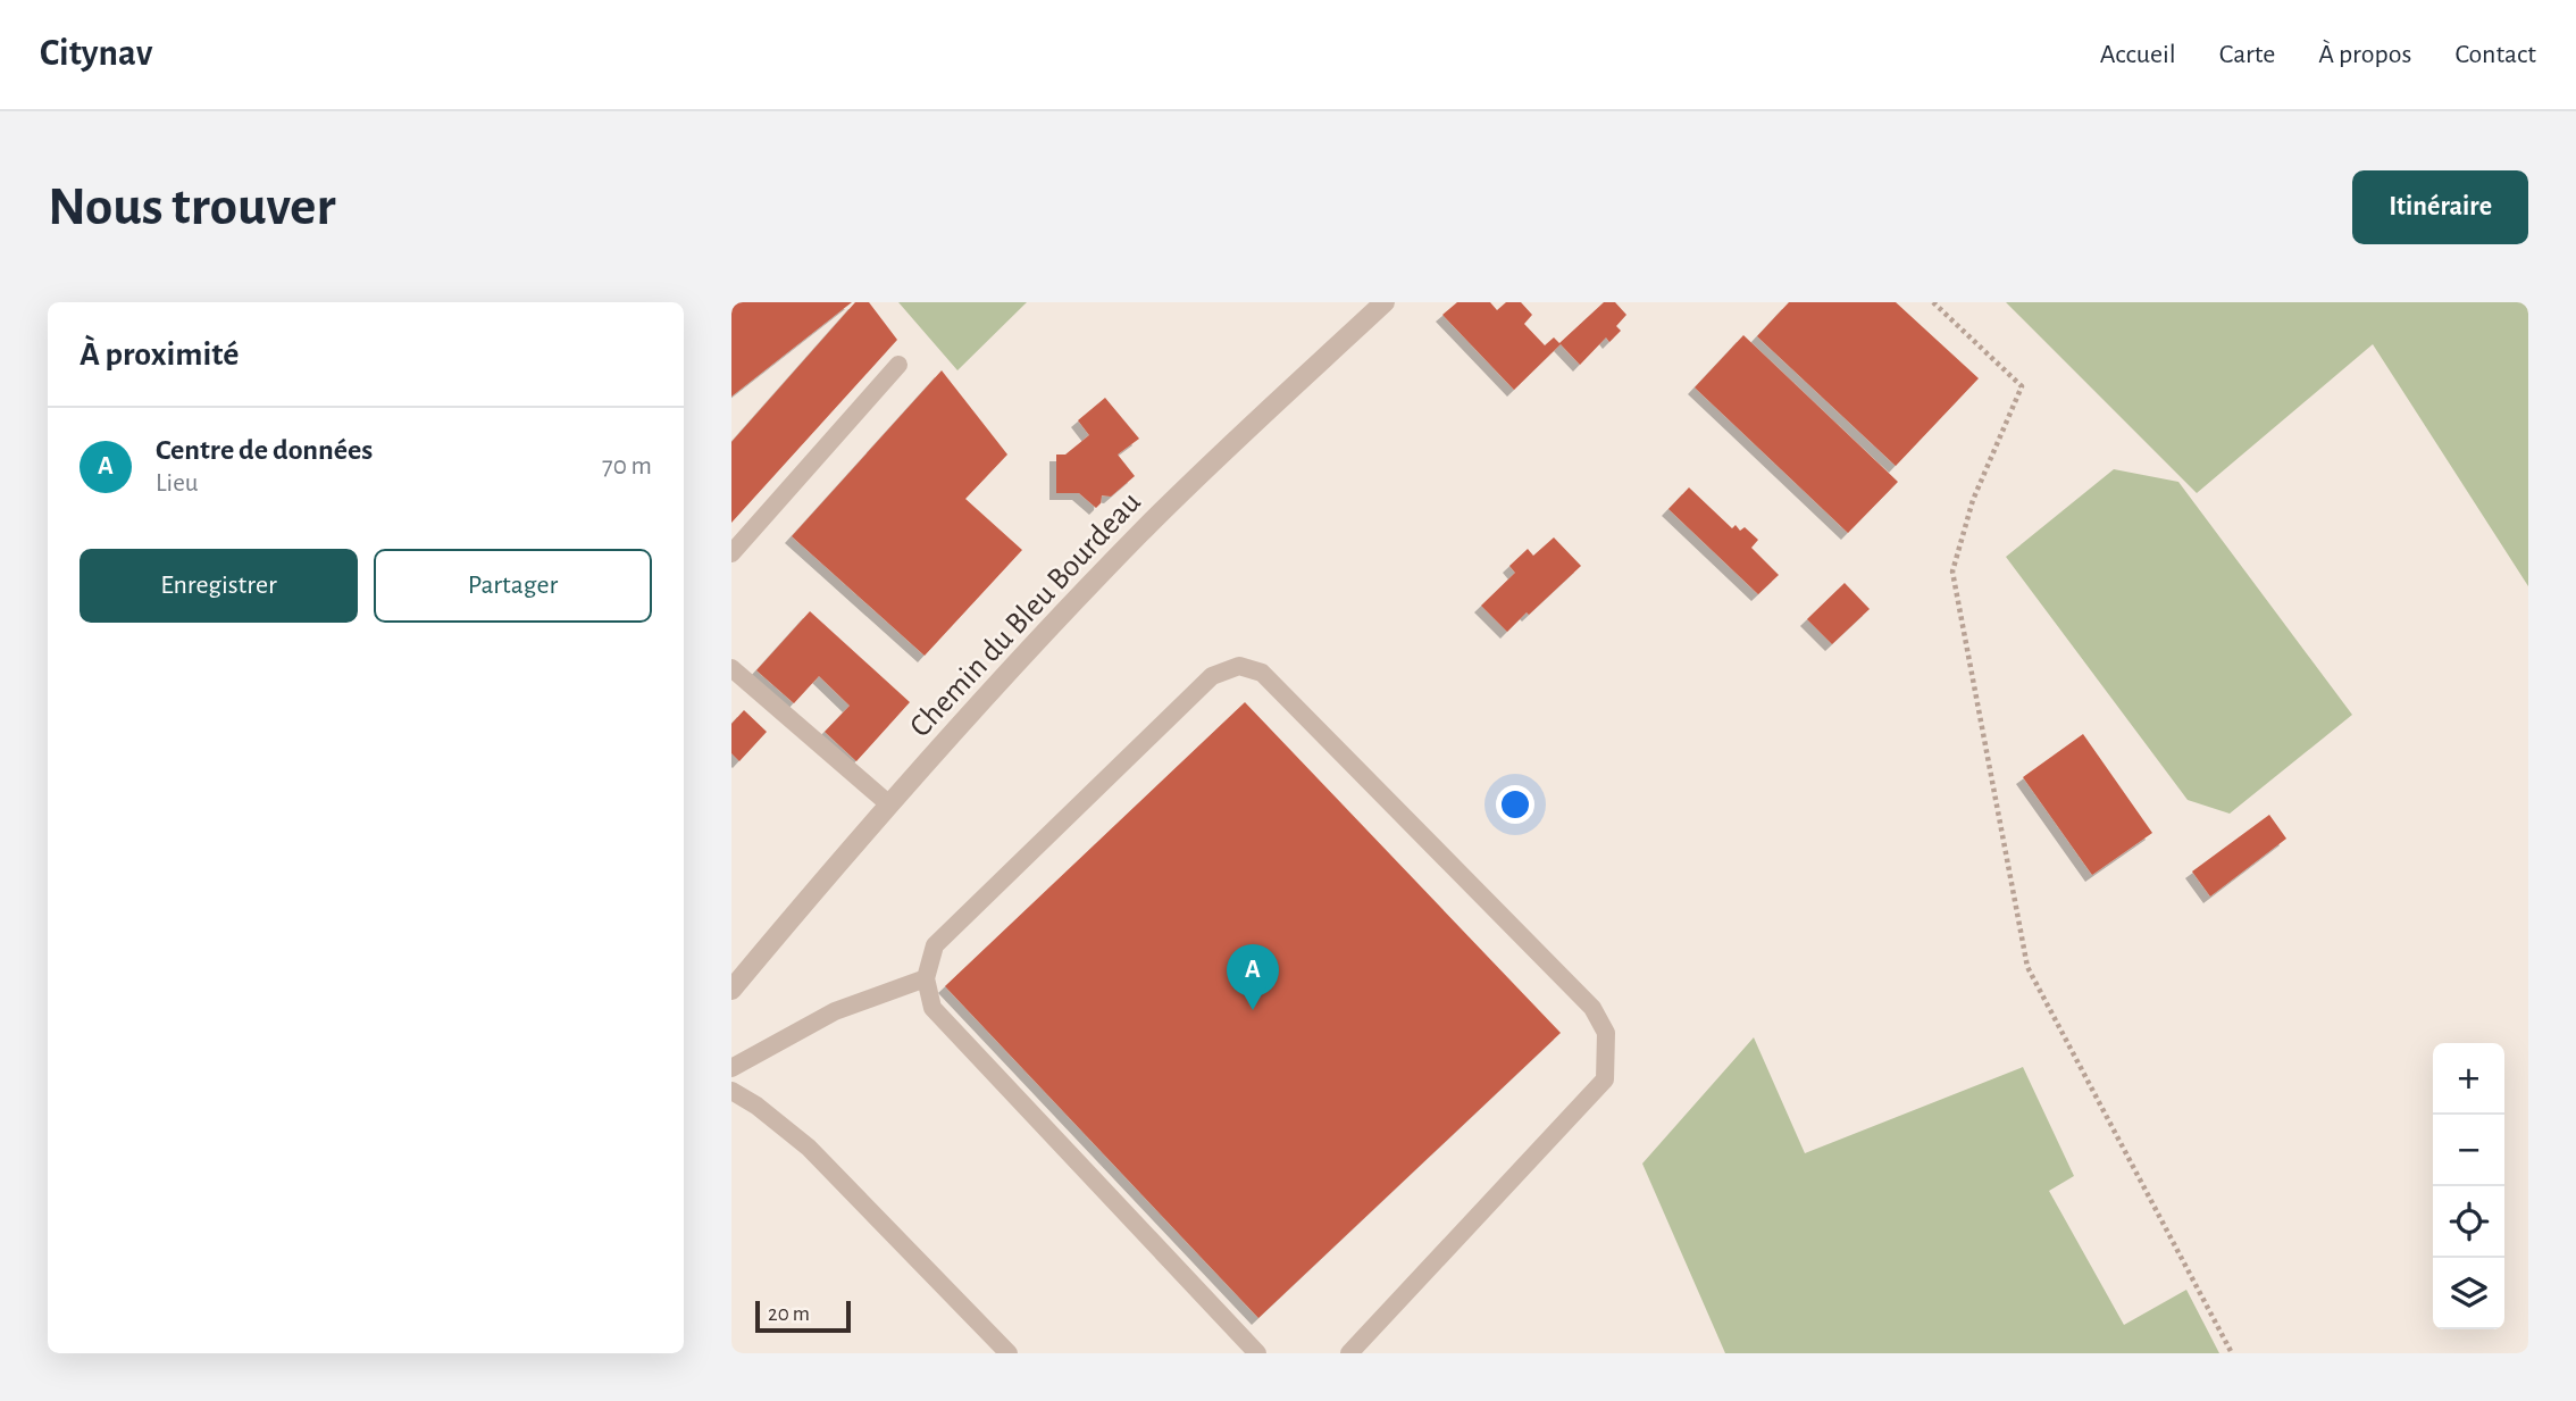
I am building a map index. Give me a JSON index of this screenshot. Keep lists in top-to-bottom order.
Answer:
{
  "streets": {
    "street": ["Chemin du Bleu Bourdeau"]
  },
  "scale_bar": "20 m",
  "page": {
    "header": "Citynav",
    "nav": [
      "Accueil",
      "Carte",
      "À propos",
      "Contact"
    ],
    "buttons": [
      "Itinéraire",
      ["Enregistrer", "Partager"]
    ],
    "title": "Nous trouver",
    "heading": "À proximité",
    "list": [
      {
        "mark": "A",
        "name": "Centre de données",
        "note": "Lieu",
        "value": "70 m"
      }
    ],
    "pins": "A",
    "map_buttons": ["+", "−"],
    "scale": "20 m"
  }
}
